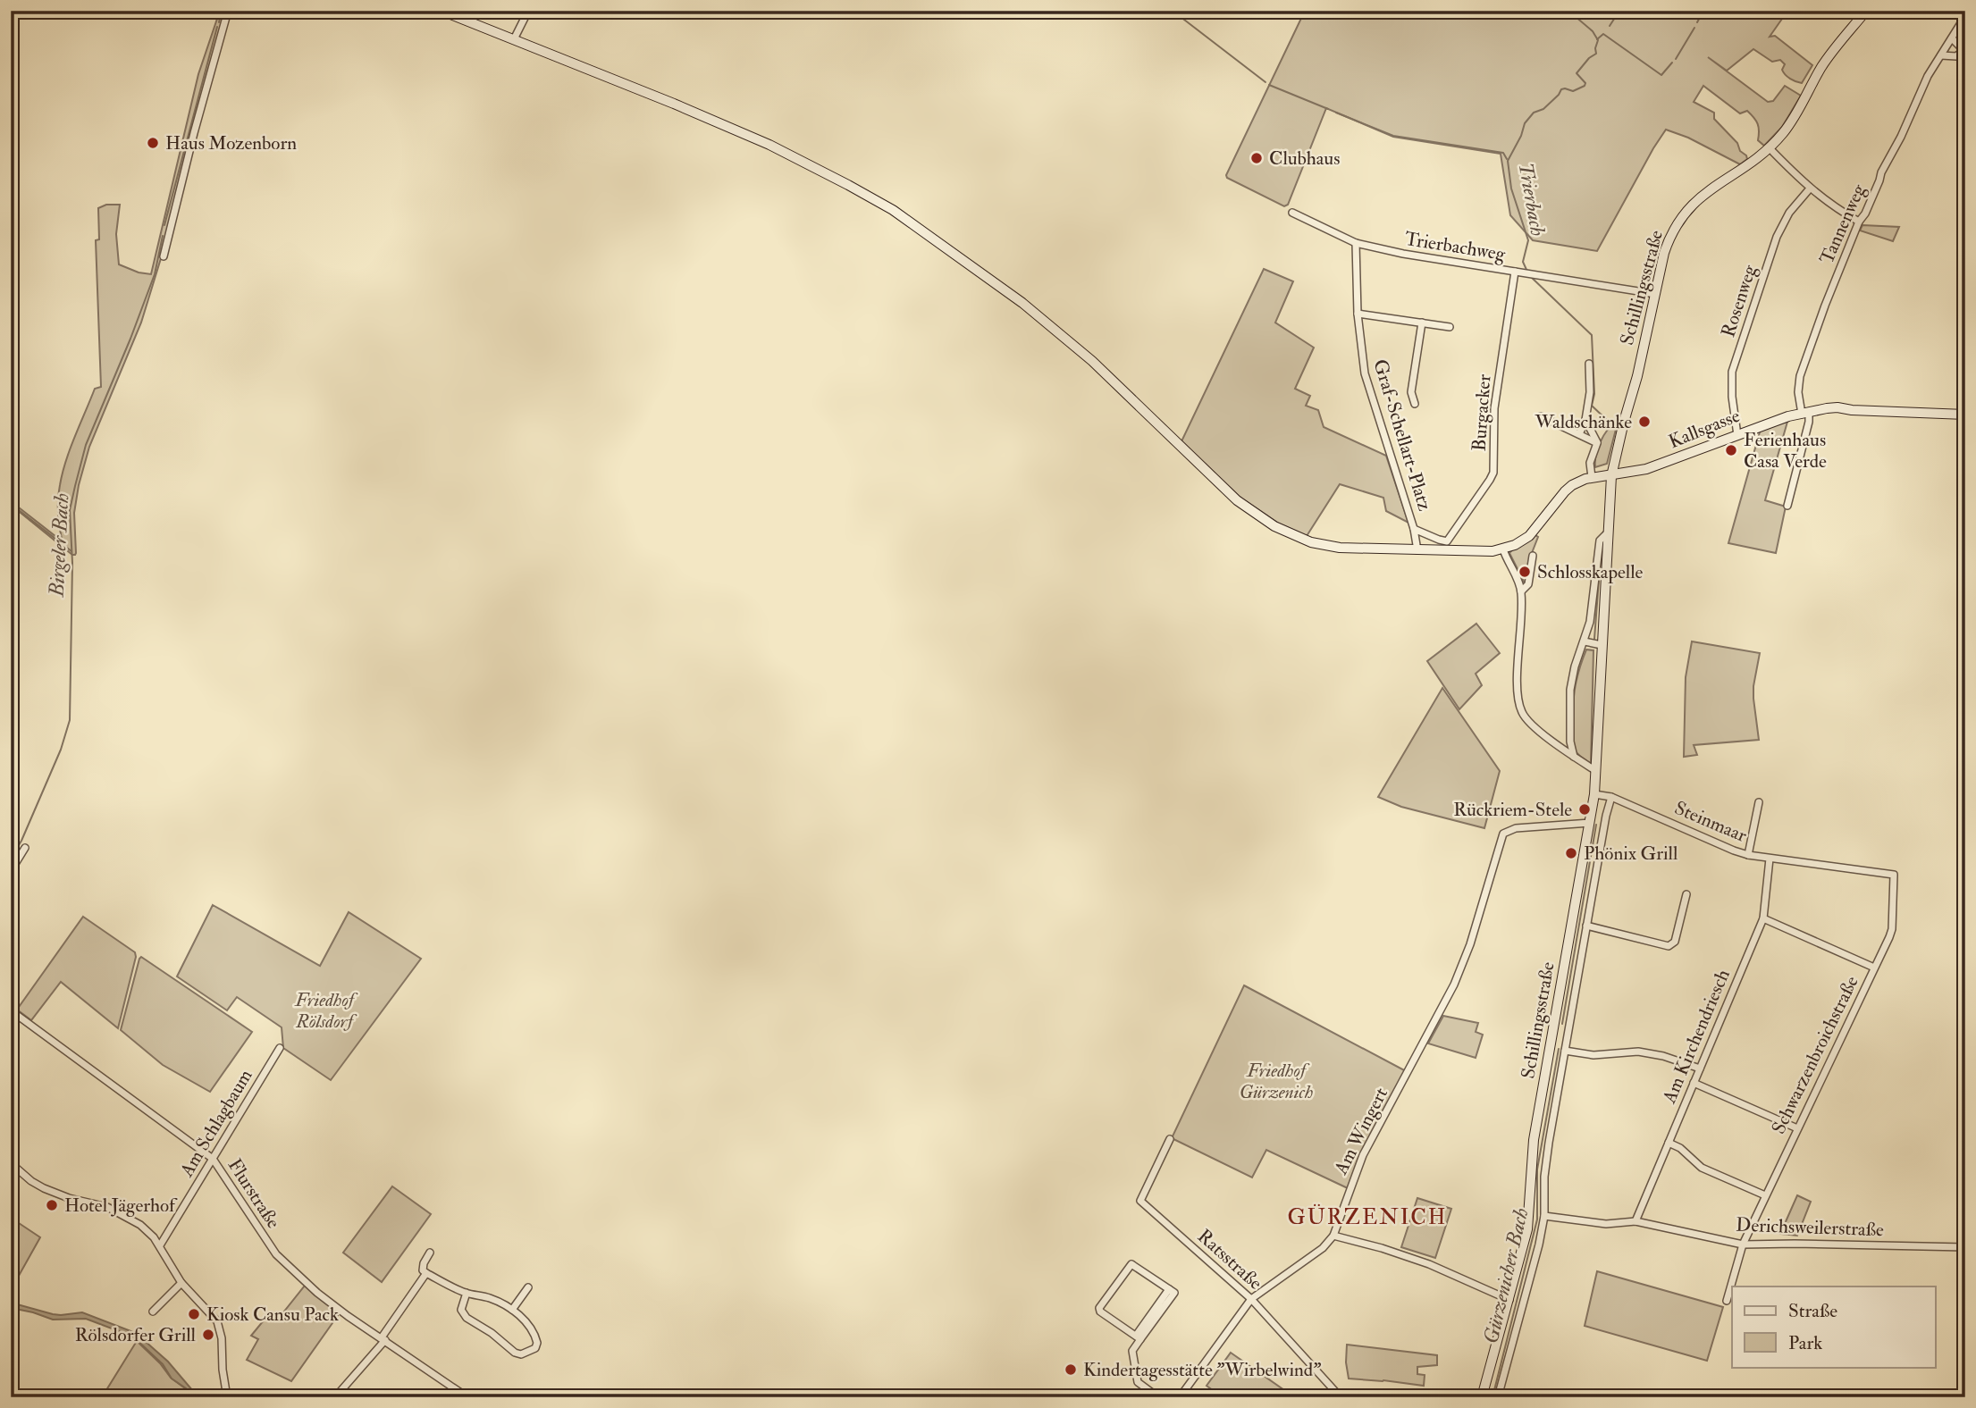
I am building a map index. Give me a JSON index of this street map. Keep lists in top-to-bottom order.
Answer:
{
  "streets": {
    "street": [
      "Tannenweg",
      "Trierbachweg",
      "Schillingsstraße",
      "Rosenweg",
      "Burgacker",
      "Kallsgasse",
      "Graf-Schellart-Platz",
      "Steinmaar",
      "Am Kirchendriesch",
      "Schwarzenbroichstraße",
      "Am Schlagbaum",
      "Am Wingert",
      "Flurstraße",
      "Derichsweilerstraße",
      "Ratsstraße"
    ]
  },
  "crossings": [
    ["Tannenweg", "Kallsgasse"],
    ["Trierbachweg", "Schillingsstraße"],
    ["Trierbachweg", "Burgacker"],
    ["Trierbachweg", "Graf-Schellart-Platz"],
    ["Schillingsstraße", "Kallsgasse"],
    ["Schillingsstraße", "Steinmaar"],
    ["Schillingsstraße", "Am Wingert"],
    ["Schillingsstraße", "Derichsweilerstraße"],
    ["Rosenweg", "Kallsgasse"],
    ["Burgacker", "Graf-Schellart-Platz"],
    ["Steinmaar", "Am Kirchendriesch"],
    ["Steinmaar", "Schwarzenbroichstraße"],
    ["Am Kirchendriesch", "Derichsweilerstraße"],
    ["Schwarzenbroichstraße", "Derichsweilerstraße"],
    ["Am Schlagbaum", "Flurstraße"],
    ["Am Wingert", "Ratsstraße"]
  ],
  "districts": ["GÜRZENICH"],
  "water": ["Trierbach", "Birgeler Bach", "Gürzenicher Bach"],
  "parks": ["Friedhof Rölsdorf", "Friedhof Gürzenich"],
  "places": [
    "Haus Mozenborn",
    "Clubhaus",
    "Waldschänke",
    "Ferienhaus Casa Verde",
    "Schlosskapelle",
    "Rückriem-Stele",
    "Phönix Grill",
    "Hotel Jägerhof",
    "Kiosk Cansu Pack",
    "Rölsdorfer Grill",
    "Kindertagesstätte \"Wirbelwind\""
  ],
  "legend": ["Straße", "Park"]
}
